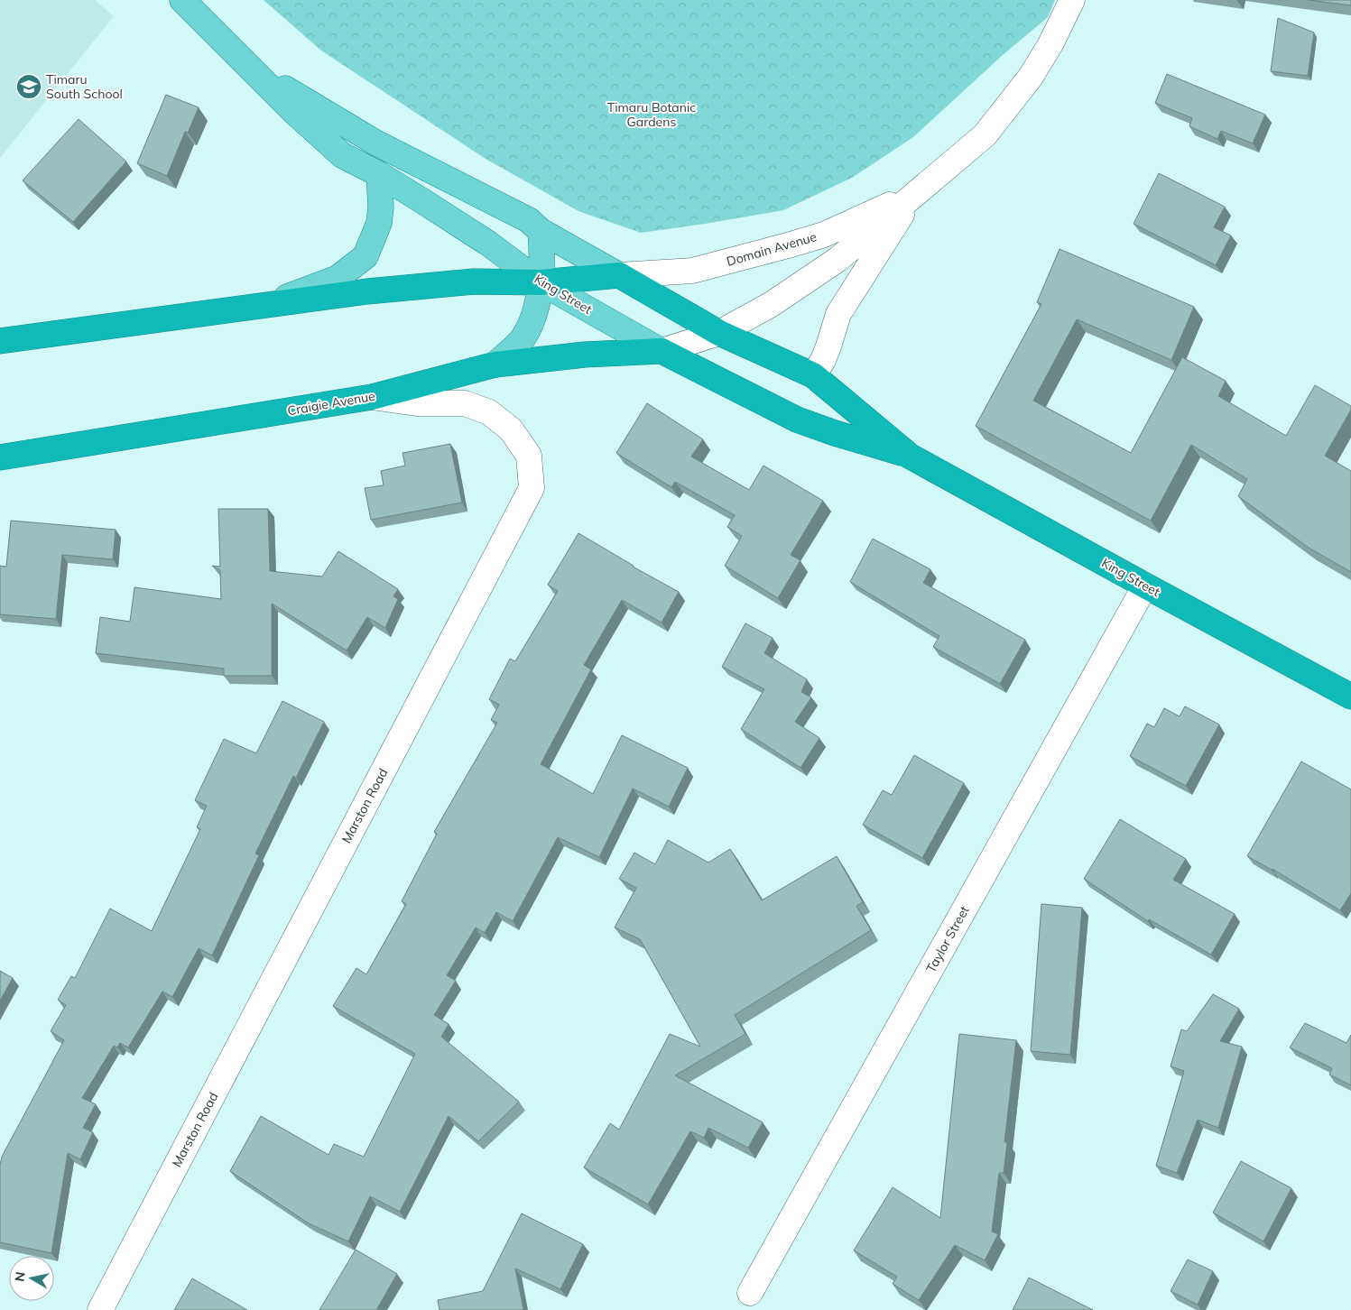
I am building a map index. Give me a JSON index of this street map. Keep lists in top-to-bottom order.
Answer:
{
  "streets": {
    "highway": ["King Street", "Craigie Avenue"],
    "street": ["Domain Avenue", "Marston Road", "Taylor Street"]
  },
  "crossings": [
    ["Domain Avenue", "King Street"],
    ["Domain Avenue", "Craigie Avenue"],
    ["King Street", "Craigie Avenue"],
    ["King Street", "Taylor Street"],
    ["Craigie Avenue", "Marston Road"]
  ],
  "parks": ["Timaru Botanic Gardens"],
  "places": {
    "school or university": ["Timaru South School"]
  },
  "north": "left"
}
